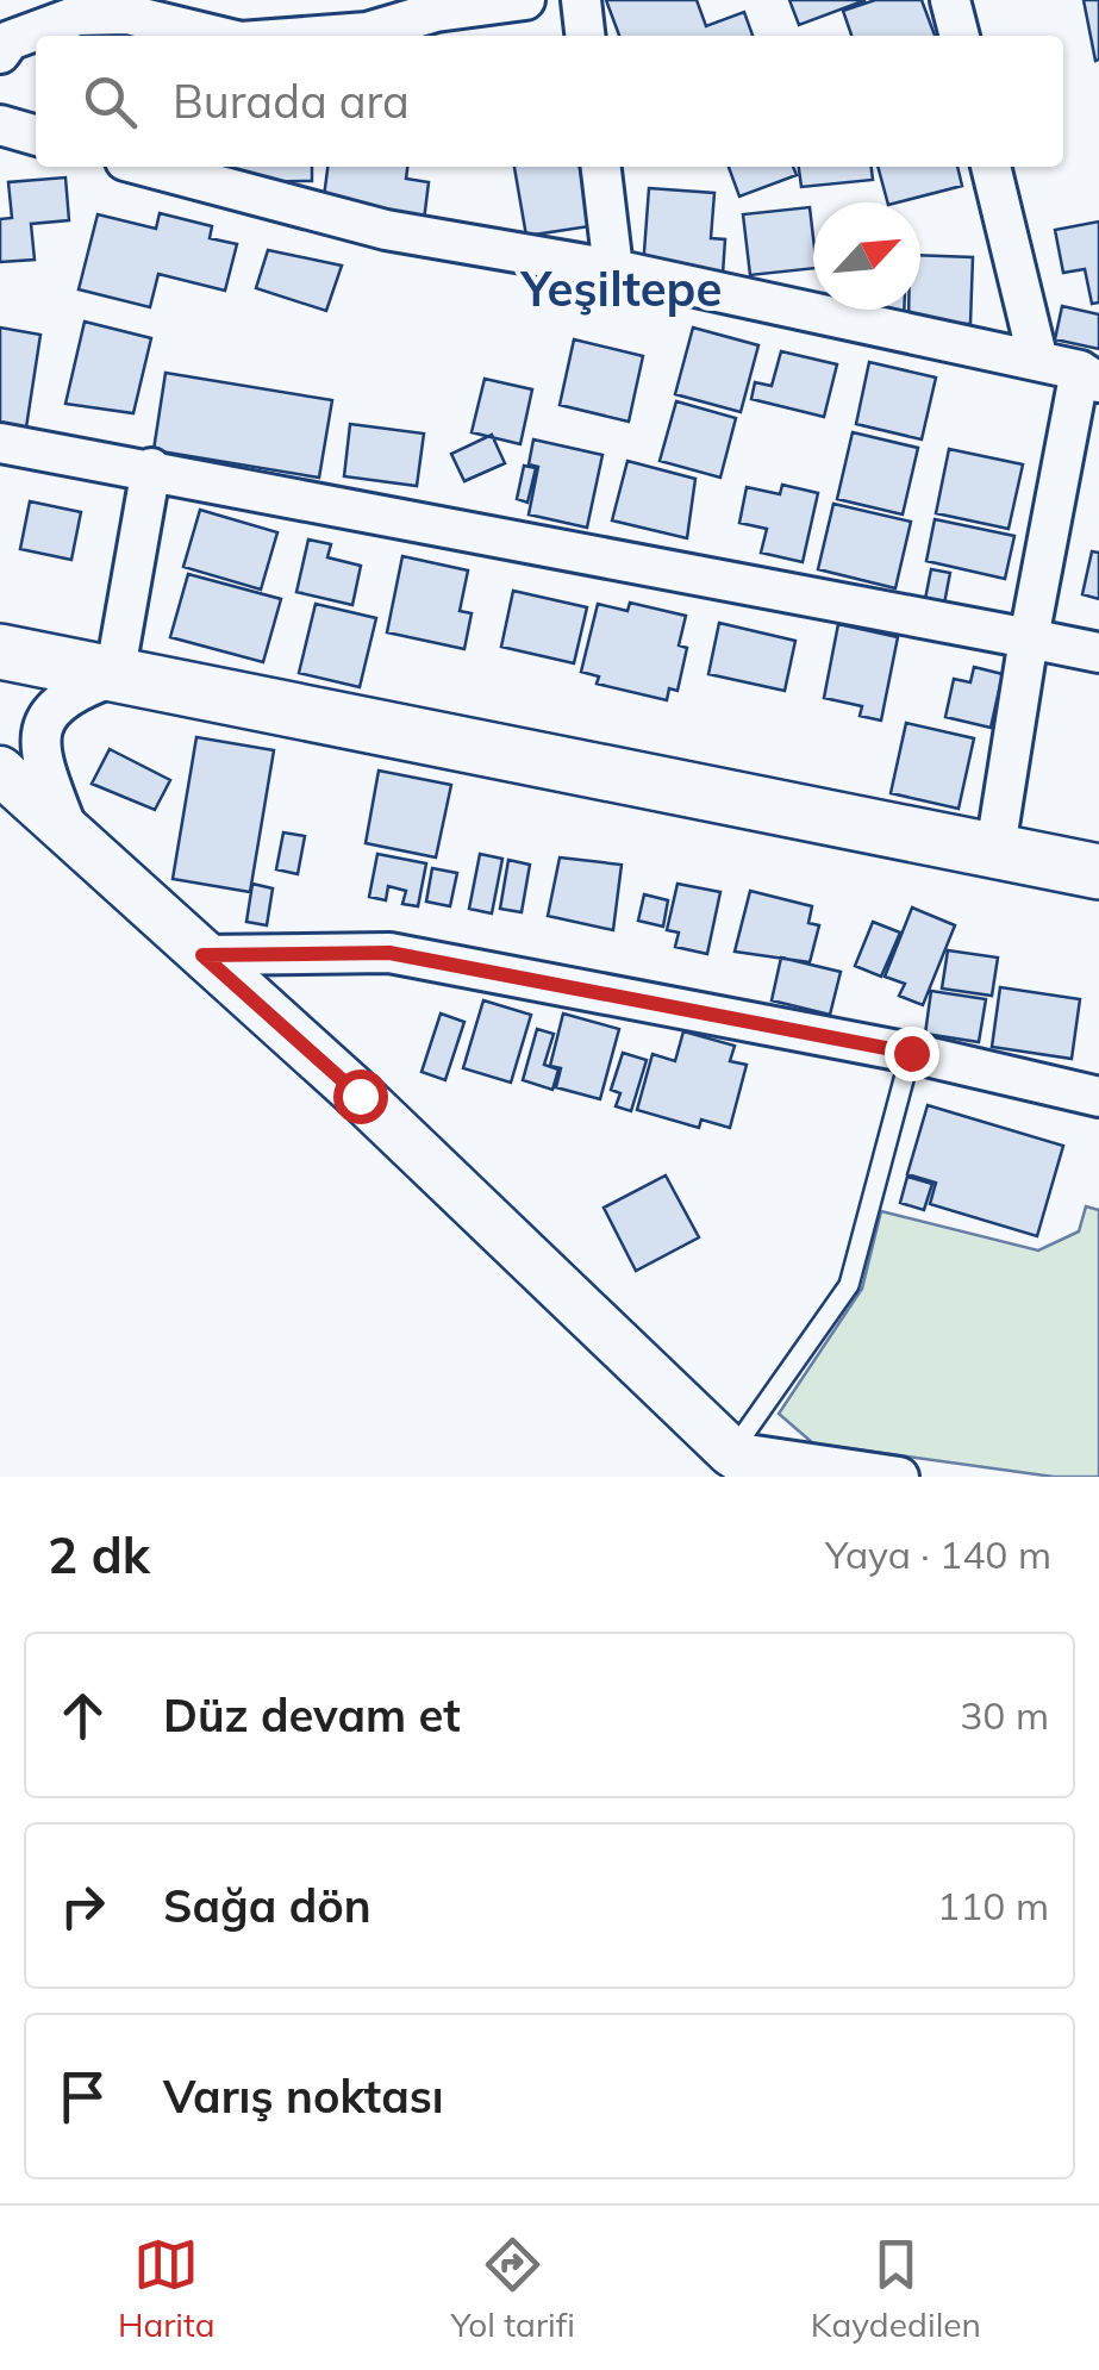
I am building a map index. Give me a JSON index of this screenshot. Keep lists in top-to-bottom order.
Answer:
{
  "districts": ["Yeşiltepe"],
  "north": "top right",
  "page": {
    "search": "Burada ara",
    "heading": ["2 dk", "Yaya · 140 m"],
    "list": [
      ["Düz devam et", "30 m"],
      ["Sağa dön", "110 m"],
      "Varış noktası"
    ],
    "nav": ["Harita", "Yol tarifi", "Kaydedilen"]
  }
}
